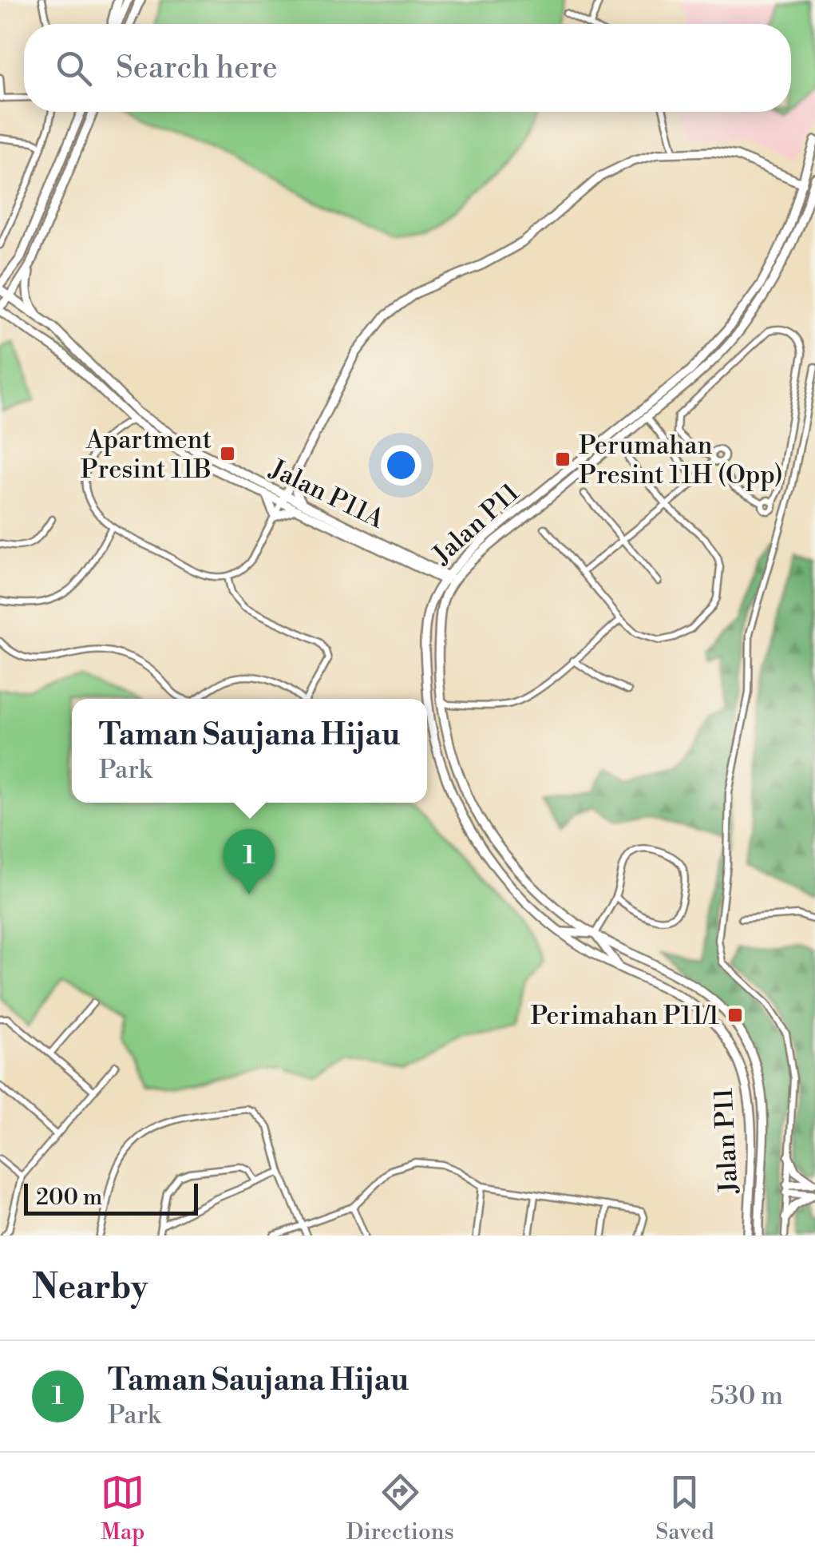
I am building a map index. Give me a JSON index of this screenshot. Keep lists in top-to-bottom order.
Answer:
{
  "streets": {
    "main road": ["Jalan P11A", "Jalan P11"]
  },
  "crossings": [
    ["Jalan P11A", "Jalan P11"]
  ],
  "places": {
    "transit": ["Apartment Presint 11B", "Perumahan Presint 11H (Opp)", "Perimahan P11/1"]
  },
  "scale_bar": "200 m",
  "page": {
    "search": "Search here",
    "popup": ["Taman Saujana Hijau", "Park"],
    "pins": "1",
    "scale": "200 m",
    "heading": "Nearby",
    "list": [
      {
        "mark": "1",
        "name": "Taman Saujana Hijau",
        "note": "Park",
        "value": "530 m"
      }
    ],
    "nav": ["Map", "Directions", "Saved"]
  }
}
